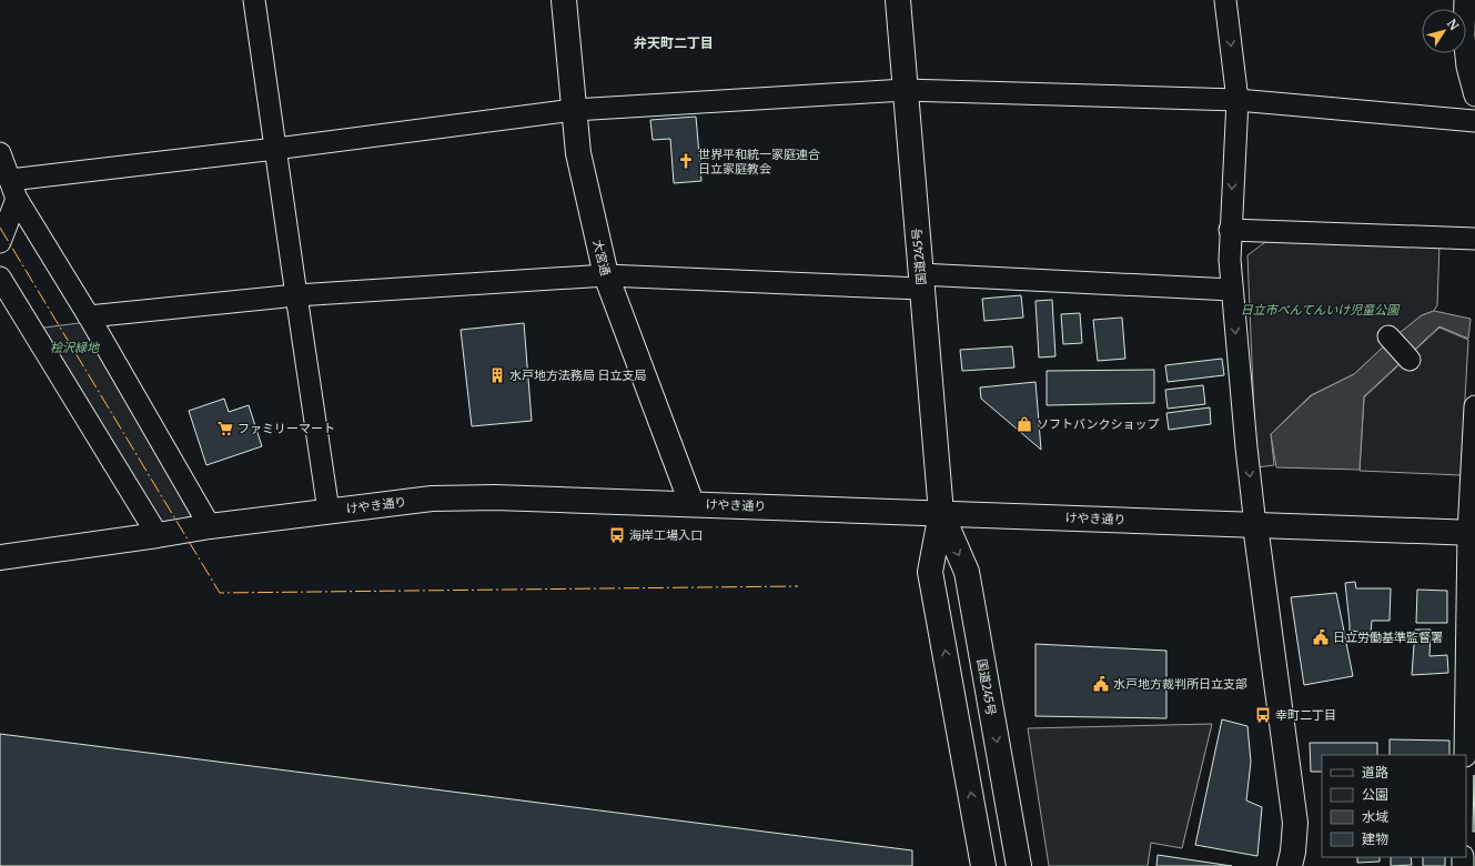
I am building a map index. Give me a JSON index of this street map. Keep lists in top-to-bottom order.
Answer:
{
  "streets": {
    "main road": ["国道245号", "大宮通", "けやき通り"]
  },
  "crossings": [
    ["国道245号", "けやき通り"],
    ["大宮通", "けやき通り"]
  ],
  "districts": ["弁天町二丁目"],
  "parks": ["日立市べんてんいけ児童公園", "桧沢緑地"],
  "places": {
    "church": ["世界平和統一家庭連合 日立家庭教会"],
    "building": ["水戸地方法務局 日立支局"],
    "shop": ["ソフトバンクショップ"],
    "supermarket": ["ファミリーマート"],
    "bus stop": ["海岸工場入口", "幸町二丁目"],
    "public building": ["日立労働基準監督署", "水戸地方裁判所日立支部"]
  },
  "legend": [
    "道路",
    "公園",
    "水域",
    "建物"
  ],
  "north": "top right"
}
